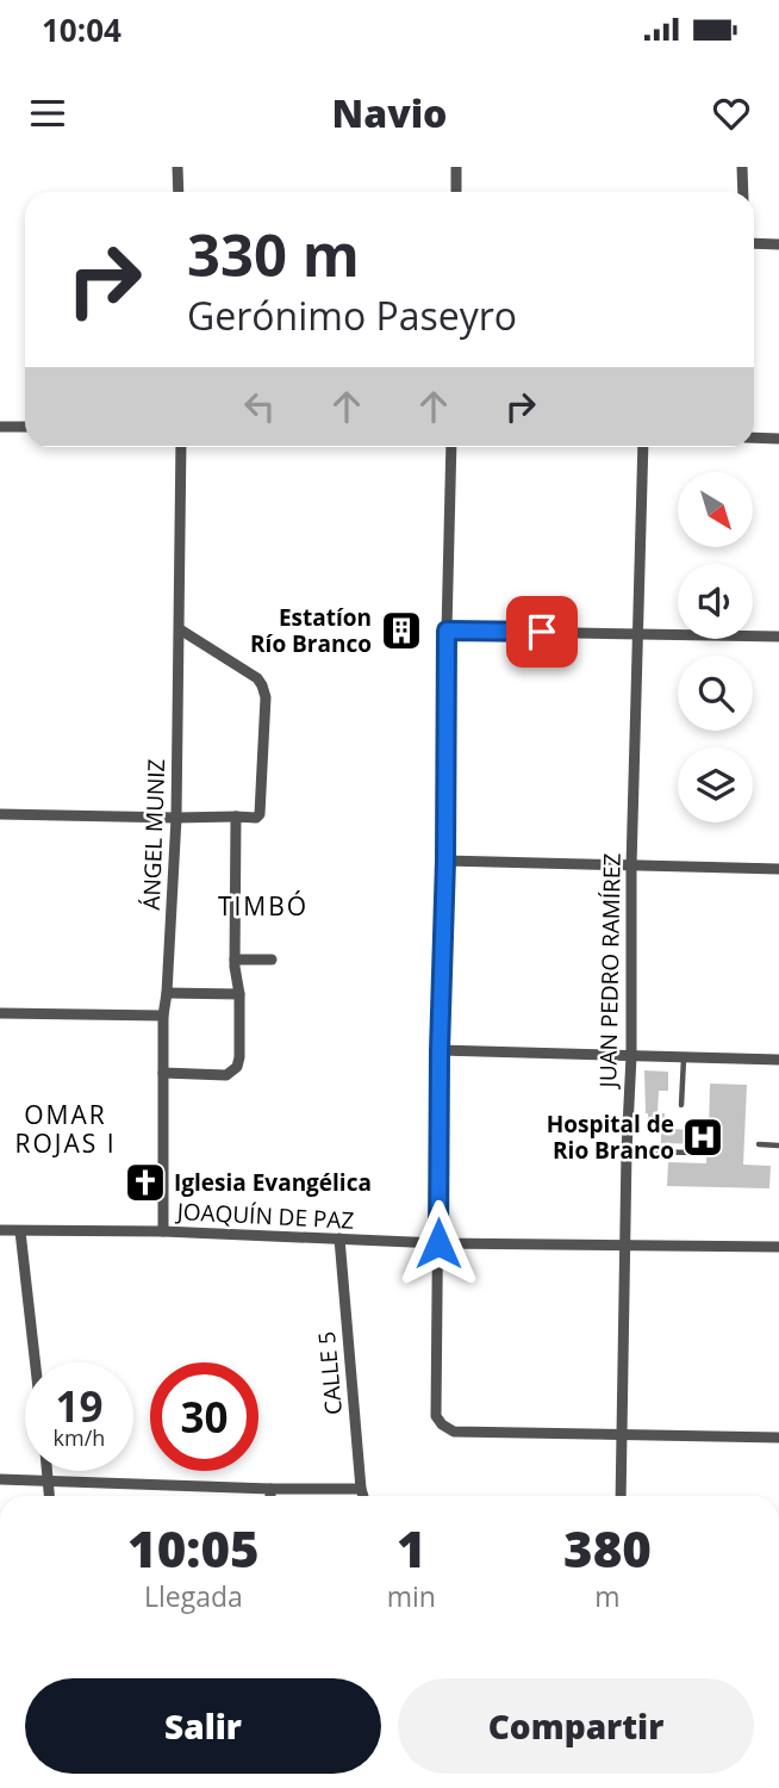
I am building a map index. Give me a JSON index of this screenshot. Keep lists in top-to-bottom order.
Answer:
{
  "streets": {
    "street": [
      "ÁNGEL MUNIZ",
      "JUAN PEDRO RAMÍREZ",
      "JOAQUÍN DE PAZ",
      "CALLE 5"
    ]
  },
  "crossings": [
    ["ÁNGEL MUNIZ", "JOAQUÍN DE PAZ"],
    ["JUAN PEDRO RAMÍREZ", "JOAQUÍN DE PAZ"],
    ["JOAQUÍN DE PAZ", "CALLE 5"]
  ],
  "districts": ["TIMBÓ", "OMAR ROJAS I"],
  "places": {
    "building": ["Estatíon Río Branco"],
    "hospital": ["Hospital de Rio Branco"],
    "church": ["Iglesia Evangélica"]
  },
  "north": "bottom right",
  "page": {
    "status": "10:04",
    "header": "Navio",
    "turn": ["330 m", "Gerónimo Paseyro"],
    "speed": "19 km/h",
    "limit": "30",
    "eta": [
      "10:05",
      "Llegada",
      "1",
      "min",
      "380",
      "m"
    ],
    "buttons": ["Salir", "Compartir"]
  }
}
